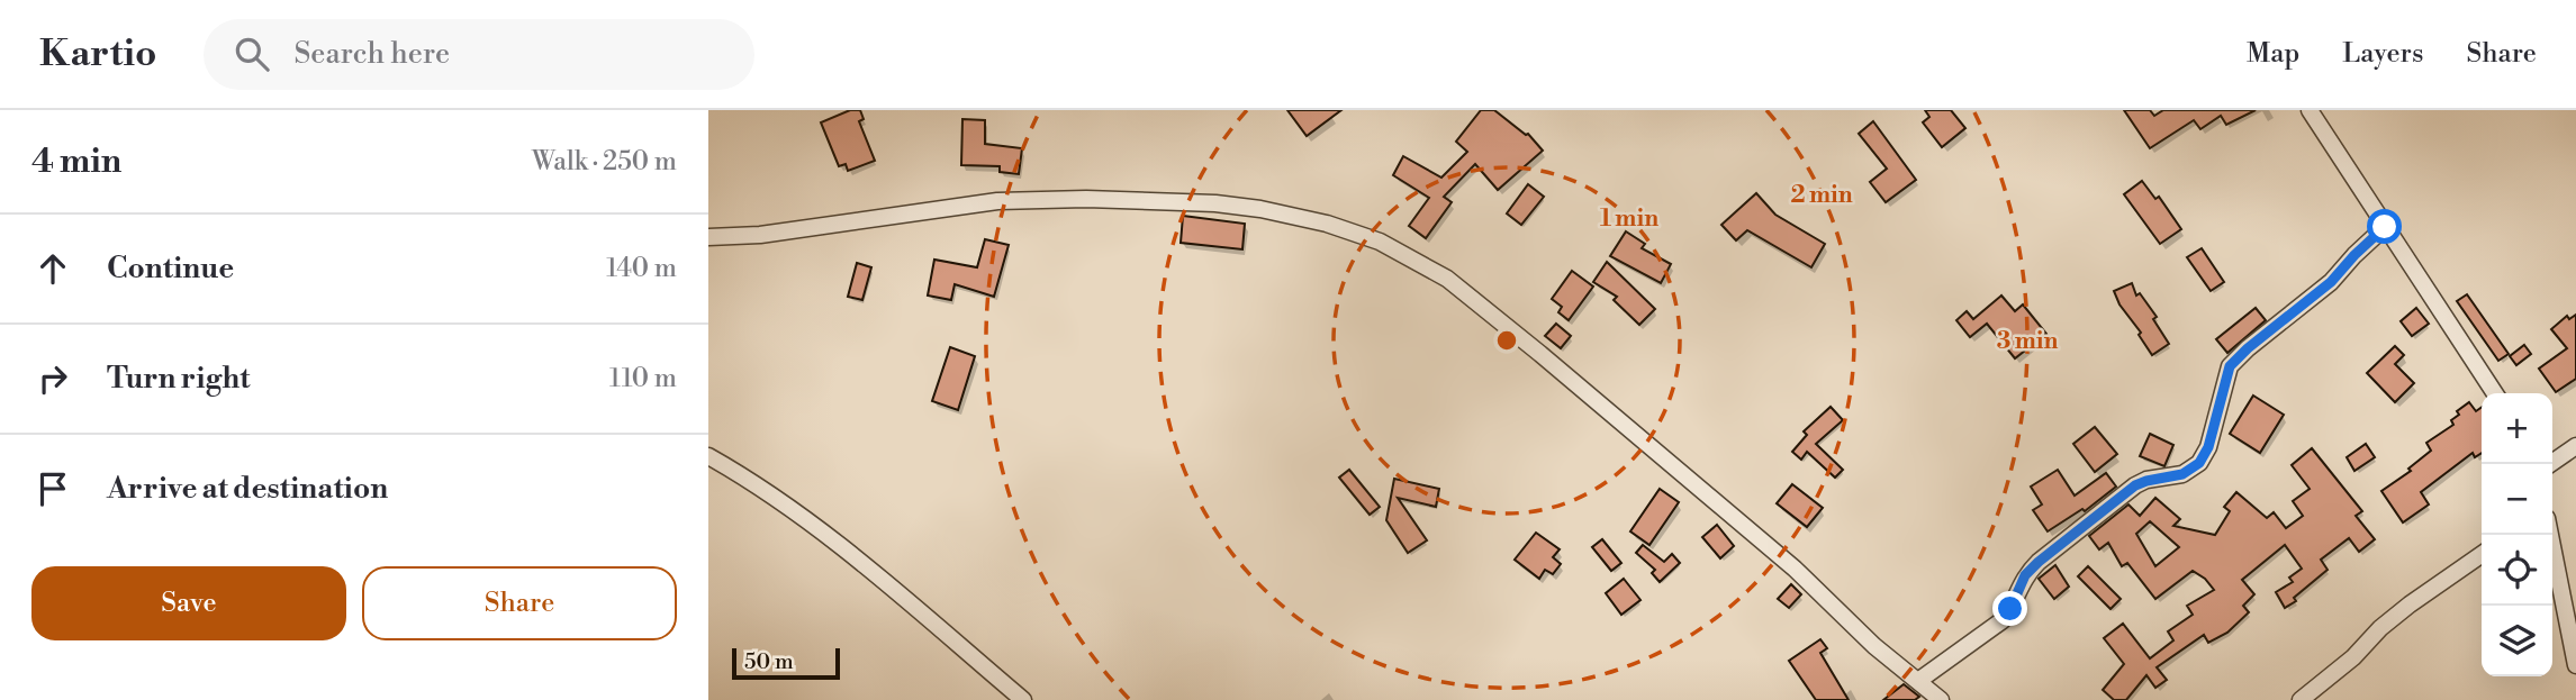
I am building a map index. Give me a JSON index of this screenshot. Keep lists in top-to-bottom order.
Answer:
{
  "scale_bar": "50 m",
  "page": {
    "header": "Kartio",
    "search": "Search here",
    "nav": ["Map", "Layers", "Share"],
    "heading": ["4 min", "Walk · 250 m"],
    "list": [
      ["Continue", "140 m"],
      ["Turn right", "110 m"],
      "Arrive at destination"
    ],
    "map_buttons": ["+", "−"],
    "buttons": ["Save", "Share"],
    "scale": "50 m"
  },
  "rings": ["2 min", "1 min", "3 min"]
}
